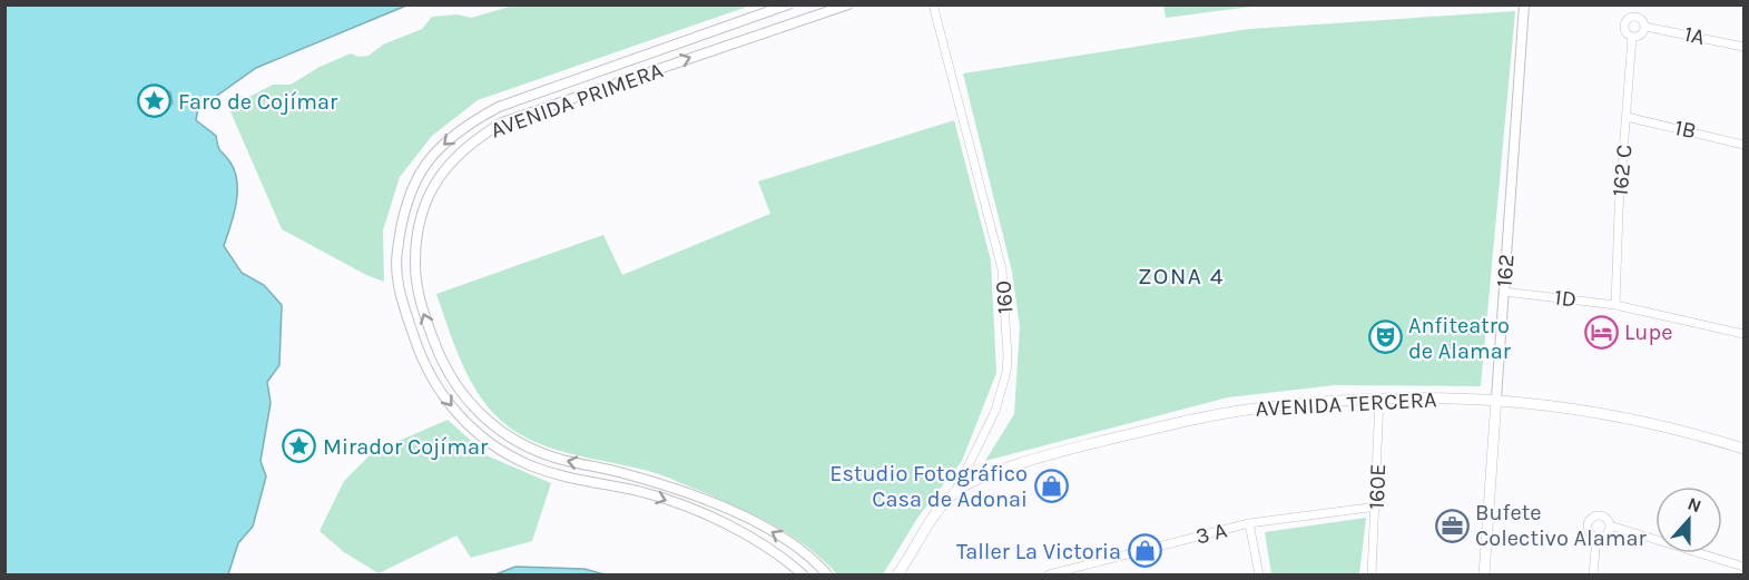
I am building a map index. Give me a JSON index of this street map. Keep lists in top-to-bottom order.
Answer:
{
  "streets": {
    "main road": ["162", "160", "AVENIDA TERCERA"],
    "street": [
      "1A",
      "AVENIDA PRIMERA",
      "1B",
      "162 C",
      "1D",
      "160E",
      "3 A"
    ]
  },
  "crossings": [
    ["1A", "162 C"],
    ["1B", "162 C"],
    ["162 C", "1D"],
    ["162", "1D"],
    ["162", "AVENIDA TERCERA"],
    ["160", "AVENIDA TERCERA"],
    ["AVENIDA TERCERA", "160E"],
    ["160E", "3 A"]
  ],
  "districts": ["ZONA 4"],
  "places": {
    "place": ["Faro de Cojímar", "Mirador Cojímar"],
    "hotel": ["Lupe"],
    "theatre": ["Anfiteatro de Alamar"],
    "shop": ["Estudio Fotográfico Casa de Adonai", "Taller La Victoria"],
    "office": ["Bufete Colectivo Alamar"]
  },
  "north": "top"
}
